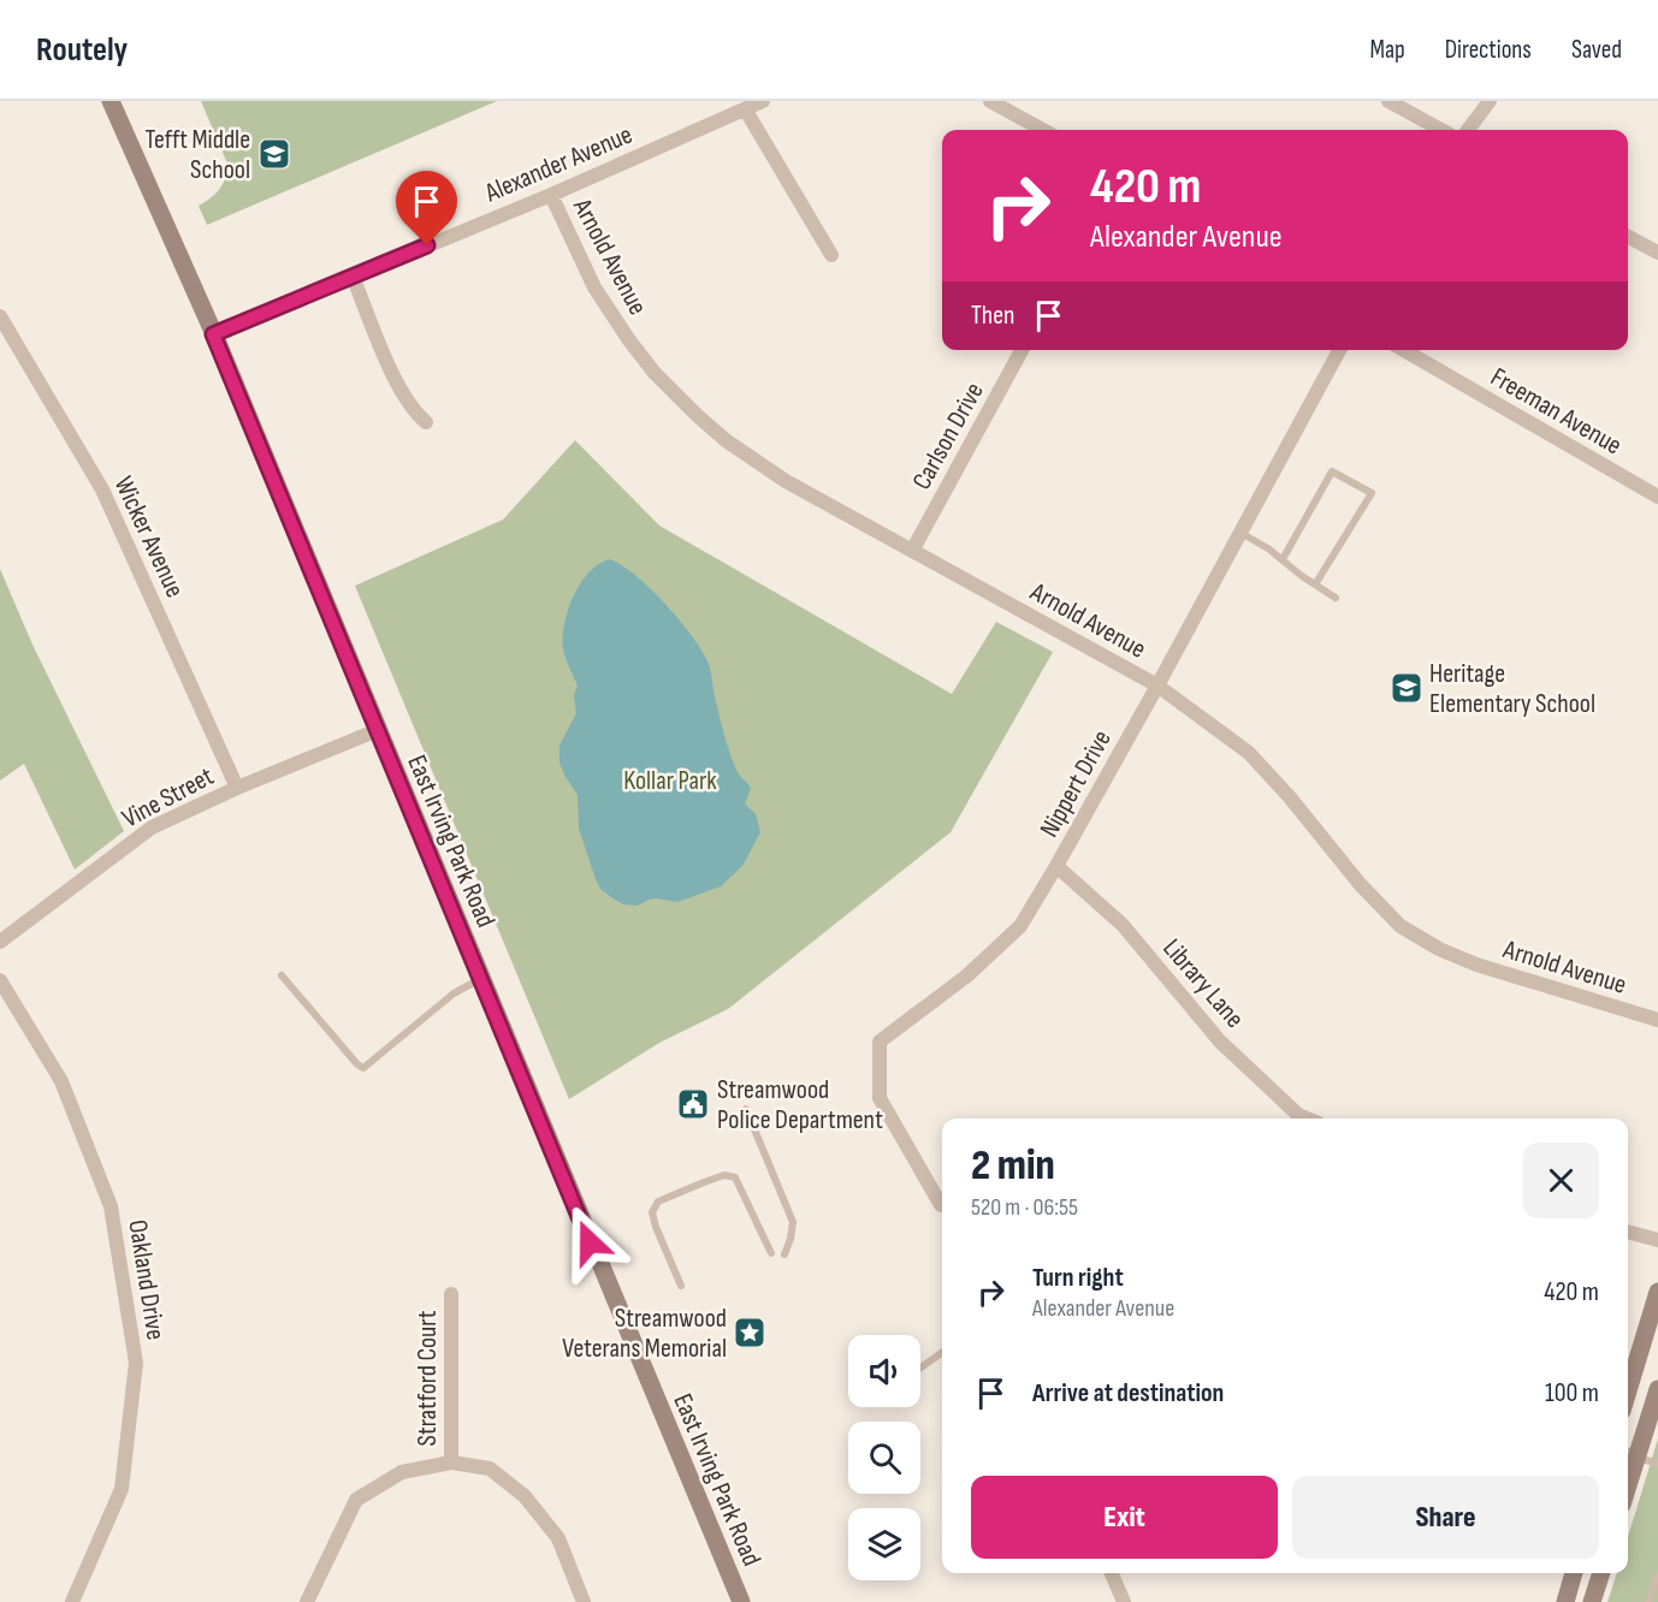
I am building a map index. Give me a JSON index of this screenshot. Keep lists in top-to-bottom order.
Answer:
{
  "streets": {
    "main road": ["East Irving Park Road"],
    "street": [
      "Alexander Avenue",
      "Arnold Avenue",
      "Freeman Avenue",
      "Carlson Drive",
      "Wicker Avenue",
      "Nippert Drive",
      "Vine Street",
      "Library Lane",
      "Oakland Drive",
      "Stratford Court"
    ]
  },
  "crossings": [
    ["Alexander Avenue", "Arnold Avenue"],
    ["Alexander Avenue", "East Irving Park Road"],
    ["Arnold Avenue", "Carlson Drive"],
    ["Arnold Avenue", "Nippert Drive"],
    ["Wicker Avenue", "Vine Street"],
    ["Nippert Drive", "Library Lane"],
    ["Vine Street", "East Irving Park Road"]
  ],
  "parks": ["Kollar Park"],
  "places": {
    "school or university": ["Tefft Middle School", "Heritage Elementary School"],
    "public building": ["Streamwood Police Department"],
    "place": ["Streamwood Veterans Memorial"]
  },
  "page": {
    "header": "Routely",
    "nav": ["Map", "Directions", "Saved"],
    "turn": ["420 m", "Alexander Avenue"],
    "then": "Then",
    "heading": ["2 min", "520 m · 06:55"],
    "list": [
      {
        "name": "Turn right",
        "note": "Alexander Avenue",
        "value": "420 m"
      },
      {
        "name": "Arrive at destination",
        "value": "100 m"
      }
    ],
    "buttons": ["Exit", "Share"]
  }
}
